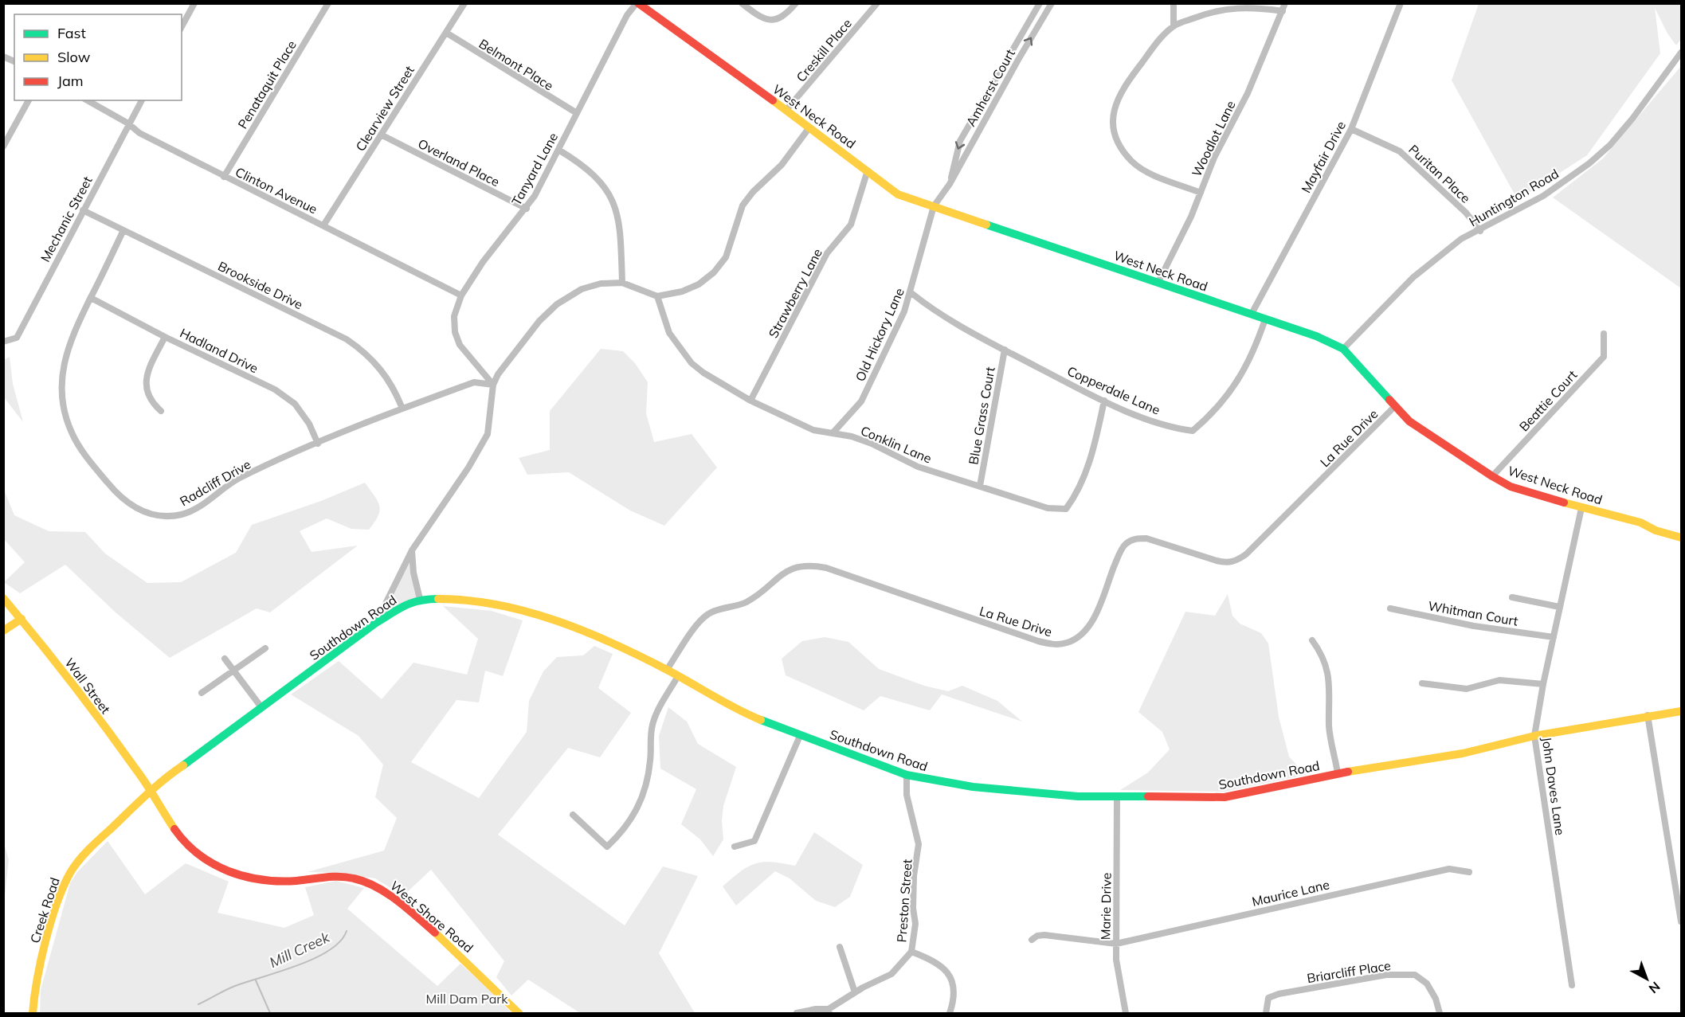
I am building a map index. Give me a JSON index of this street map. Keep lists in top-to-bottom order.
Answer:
{
  "streets": {
    "street": [
      "Creskill Place",
      "Belmont Place",
      "Penataquit Place",
      "Amherst Court",
      "Clearview Street",
      "West Neck Road",
      "Woodlot Lane",
      "Mayfair Drive",
      "Overland Place",
      "Tanyard Lane",
      "Puritan Place",
      "Clinton Avenue",
      "Huntington Road",
      "Mechanic Street",
      "Brookside Drive",
      "Strawberry Lane",
      "Old Hickory Lane",
      "Hadland Drive",
      "Copperdale Lane",
      "Beattie Court",
      "Blue Grass Court",
      "La Rue Drive",
      "Conklin Lane",
      "Radcliff Drive",
      "Whitman Court",
      "Southdown Road",
      "Wall Street",
      "John Daves Lane",
      "Maurice Lane",
      "Preston Street",
      "Marie Drive",
      "Creek Road",
      "West Shore Road",
      "Briarcliff Place"
    ]
  },
  "crossings": [
    ["Creskill Place", "West Neck Road"],
    ["Belmont Place", "Clearview Street"],
    ["Belmont Place", "Tanyard Lane"],
    ["Penataquit Place", "Clinton Avenue"],
    ["Amherst Court", "West Neck Road"],
    ["Amherst Court", "Old Hickory Lane"],
    ["Clearview Street", "Overland Place"],
    ["Clearview Street", "Clinton Avenue"],
    ["West Neck Road", "Woodlot Lane"],
    ["West Neck Road", "Mayfair Drive"],
    ["West Neck Road", "Tanyard Lane"],
    ["West Neck Road", "Huntington Road"],
    ["West Neck Road", "Strawberry Lane"],
    ["West Neck Road", "Old Hickory Lane"],
    ["West Neck Road", "Copperdale Lane"],
    ["West Neck Road", "Beattie Court"],
    ["West Neck Road", "La Rue Drive"],
    ["West Neck Road", "John Daves Lane"],
    ["Mayfair Drive", "Puritan Place"],
    ["Overland Place", "Tanyard Lane"],
    ["Tanyard Lane", "Clinton Avenue"],
    ["Tanyard Lane", "Radcliff Drive"],
    ["Puritan Place", "Huntington Road"],
    ["Clinton Avenue", "Mechanic Street"],
    ["Mechanic Street", "Brookside Drive"],
    ["Brookside Drive", "Radcliff Drive"],
    ["Strawberry Lane", "Conklin Lane"],
    ["Old Hickory Lane", "Copperdale Lane"],
    ["Old Hickory Lane", "Conklin Lane"],
    ["Hadland Drive", "Radcliff Drive"],
    ["Copperdale Lane", "Blue Grass Court"],
    ["Copperdale Lane", "Conklin Lane"],
    ["Blue Grass Court", "Conklin Lane"],
    ["La Rue Drive", "Southdown Road"],
    ["Whitman Court", "John Daves Lane"],
    ["Southdown Road", "Wall Street"],
    ["Southdown Road", "John Daves Lane"],
    ["Southdown Road", "Preston Street"],
    ["Southdown Road", "Marie Drive"],
    ["Southdown Road", "Creek Road"],
    ["Southdown Road", "West Shore Road"],
    ["Wall Street", "Creek Road"],
    ["Wall Street", "West Shore Road"],
    ["Maurice Lane", "Marie Drive"],
    ["Creek Road", "West Shore Road"]
  ],
  "water": ["Mill Creek"],
  "parks": ["Mill Dam Park"],
  "legend": ["Fast", "Slow", "Jam"],
  "north": "bottom right"
}
